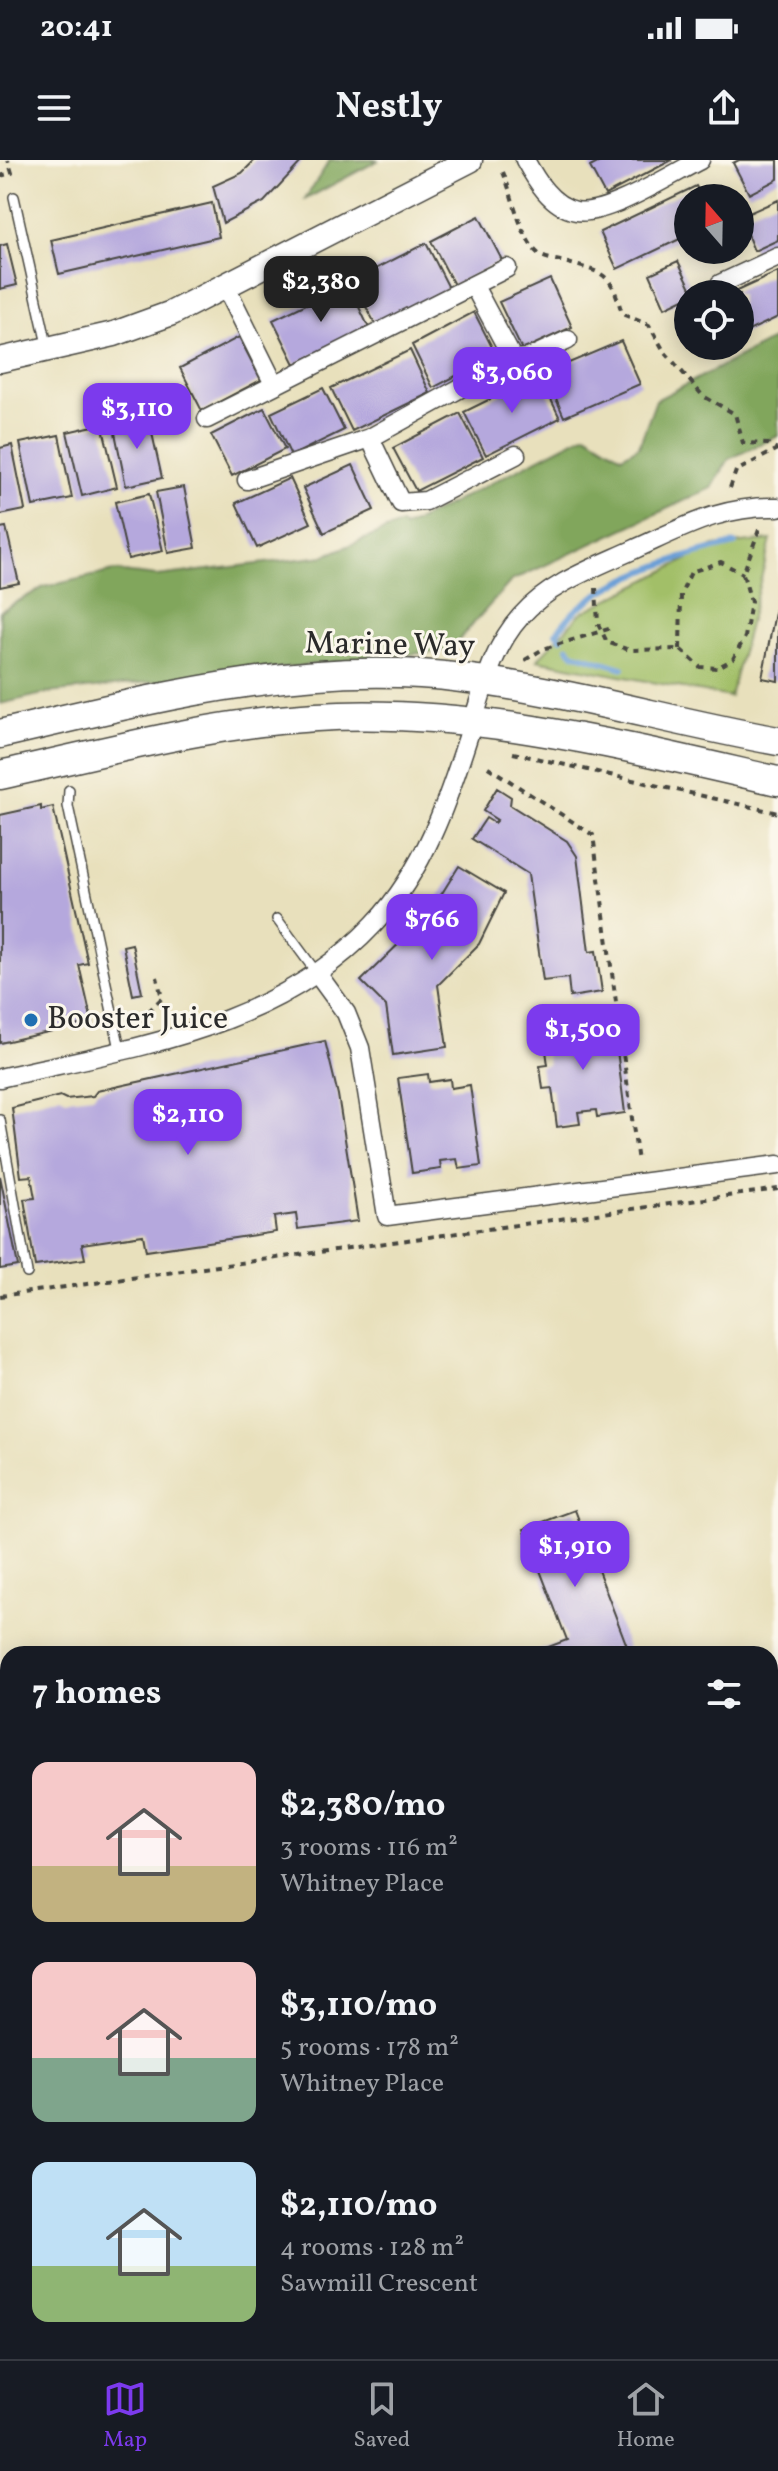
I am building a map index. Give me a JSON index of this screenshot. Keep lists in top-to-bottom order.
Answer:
{
  "streets": {
    "main road": ["Marine Way"]
  },
  "places": ["Booster Juice"],
  "north": "top",
  "page": {
    "status": "20:41",
    "header": "Nestly",
    "price": [
      "$2,380",
      "$3,060",
      "$3,110",
      "$766",
      "$1,500",
      "$2,110",
      "$1,910"
    ],
    "heading": "7 homes",
    "list": [
      {
        "name": "$2,380/mo",
        "note": "3 rooms · 116 m² · Whitney Place"
      },
      {
        "name": "$3,110/mo",
        "note": "5 rooms · 178 m² · Whitney Place"
      },
      {
        "name": "$2,110/mo",
        "note": "4 rooms · 128 m² · Sawmill Crescent"
      }
    ],
    "tabs": ["Map", "Saved", "Home"]
  }
}
